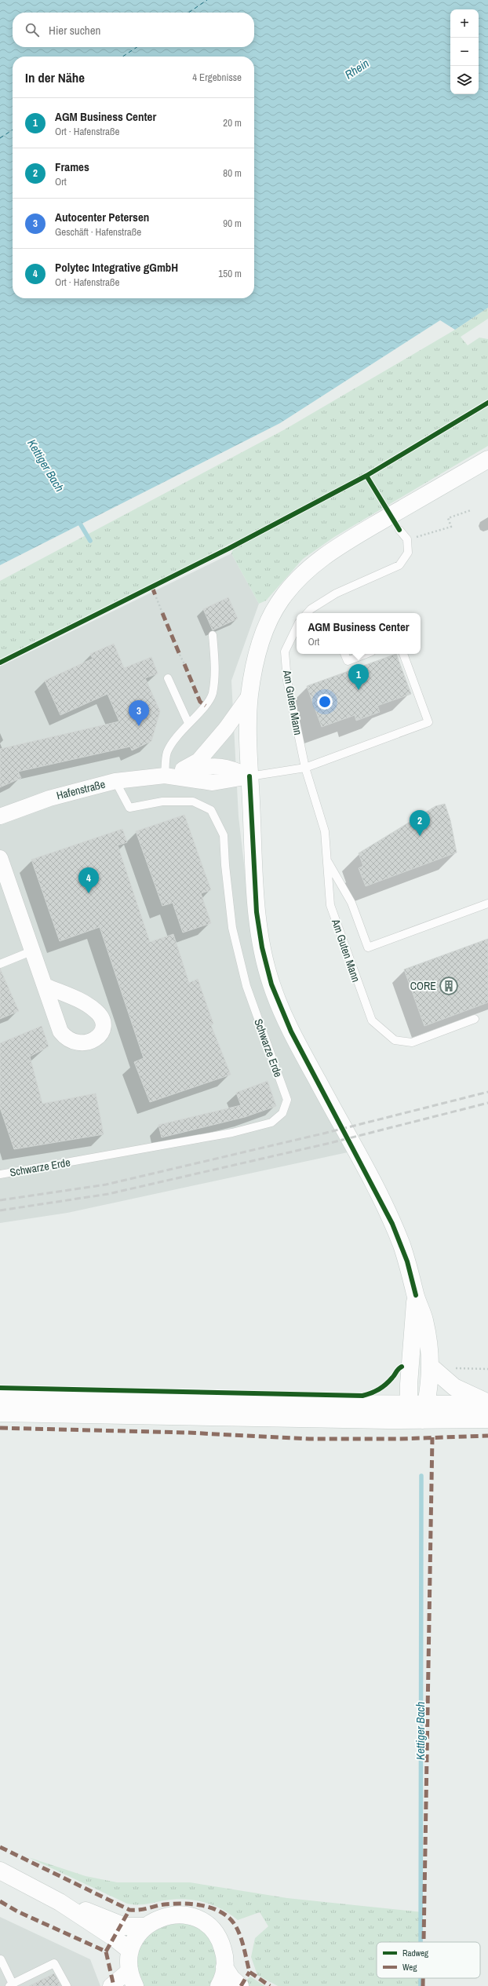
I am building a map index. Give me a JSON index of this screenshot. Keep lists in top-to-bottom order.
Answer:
{
  "streets": {
    "street": ["Hafenstraße"],
    "lane": ["Am Guten Mann", "Schwarze Erde"]
  },
  "crossings": [
    ["Hafenstraße", "Schwarze Erde"]
  ],
  "water": ["Rhein", "Kettiger Bach"],
  "places": {
    "building": ["CORE"]
  },
  "legend": ["Radweg", "Weg"],
  "page": {
    "map_buttons": ["+", "−"],
    "search": "Hier suchen",
    "heading": ["In der Nähe", "4 Ergebnisse"],
    "list": [
      {
        "mark": "1",
        "name": "AGM Business Center",
        "note": "Ort · Hafenstraße",
        "value": "20 m"
      },
      {
        "mark": "2",
        "name": "Frames",
        "note": "Ort",
        "value": "80 m"
      },
      {
        "mark": "3",
        "name": "Autocenter Petersen",
        "note": "Geschäft · Hafenstraße",
        "value": "90 m"
      },
      {
        "mark": "4",
        "name": "Polytec Integrative gGmbH",
        "note": "Ort · Hafenstraße",
        "value": "150 m"
      }
    ],
    "popup": ["AGM Business Center", "Ort"],
    "pins": [
      "1",
      "3",
      "2",
      "4"
    ]
  }
}
